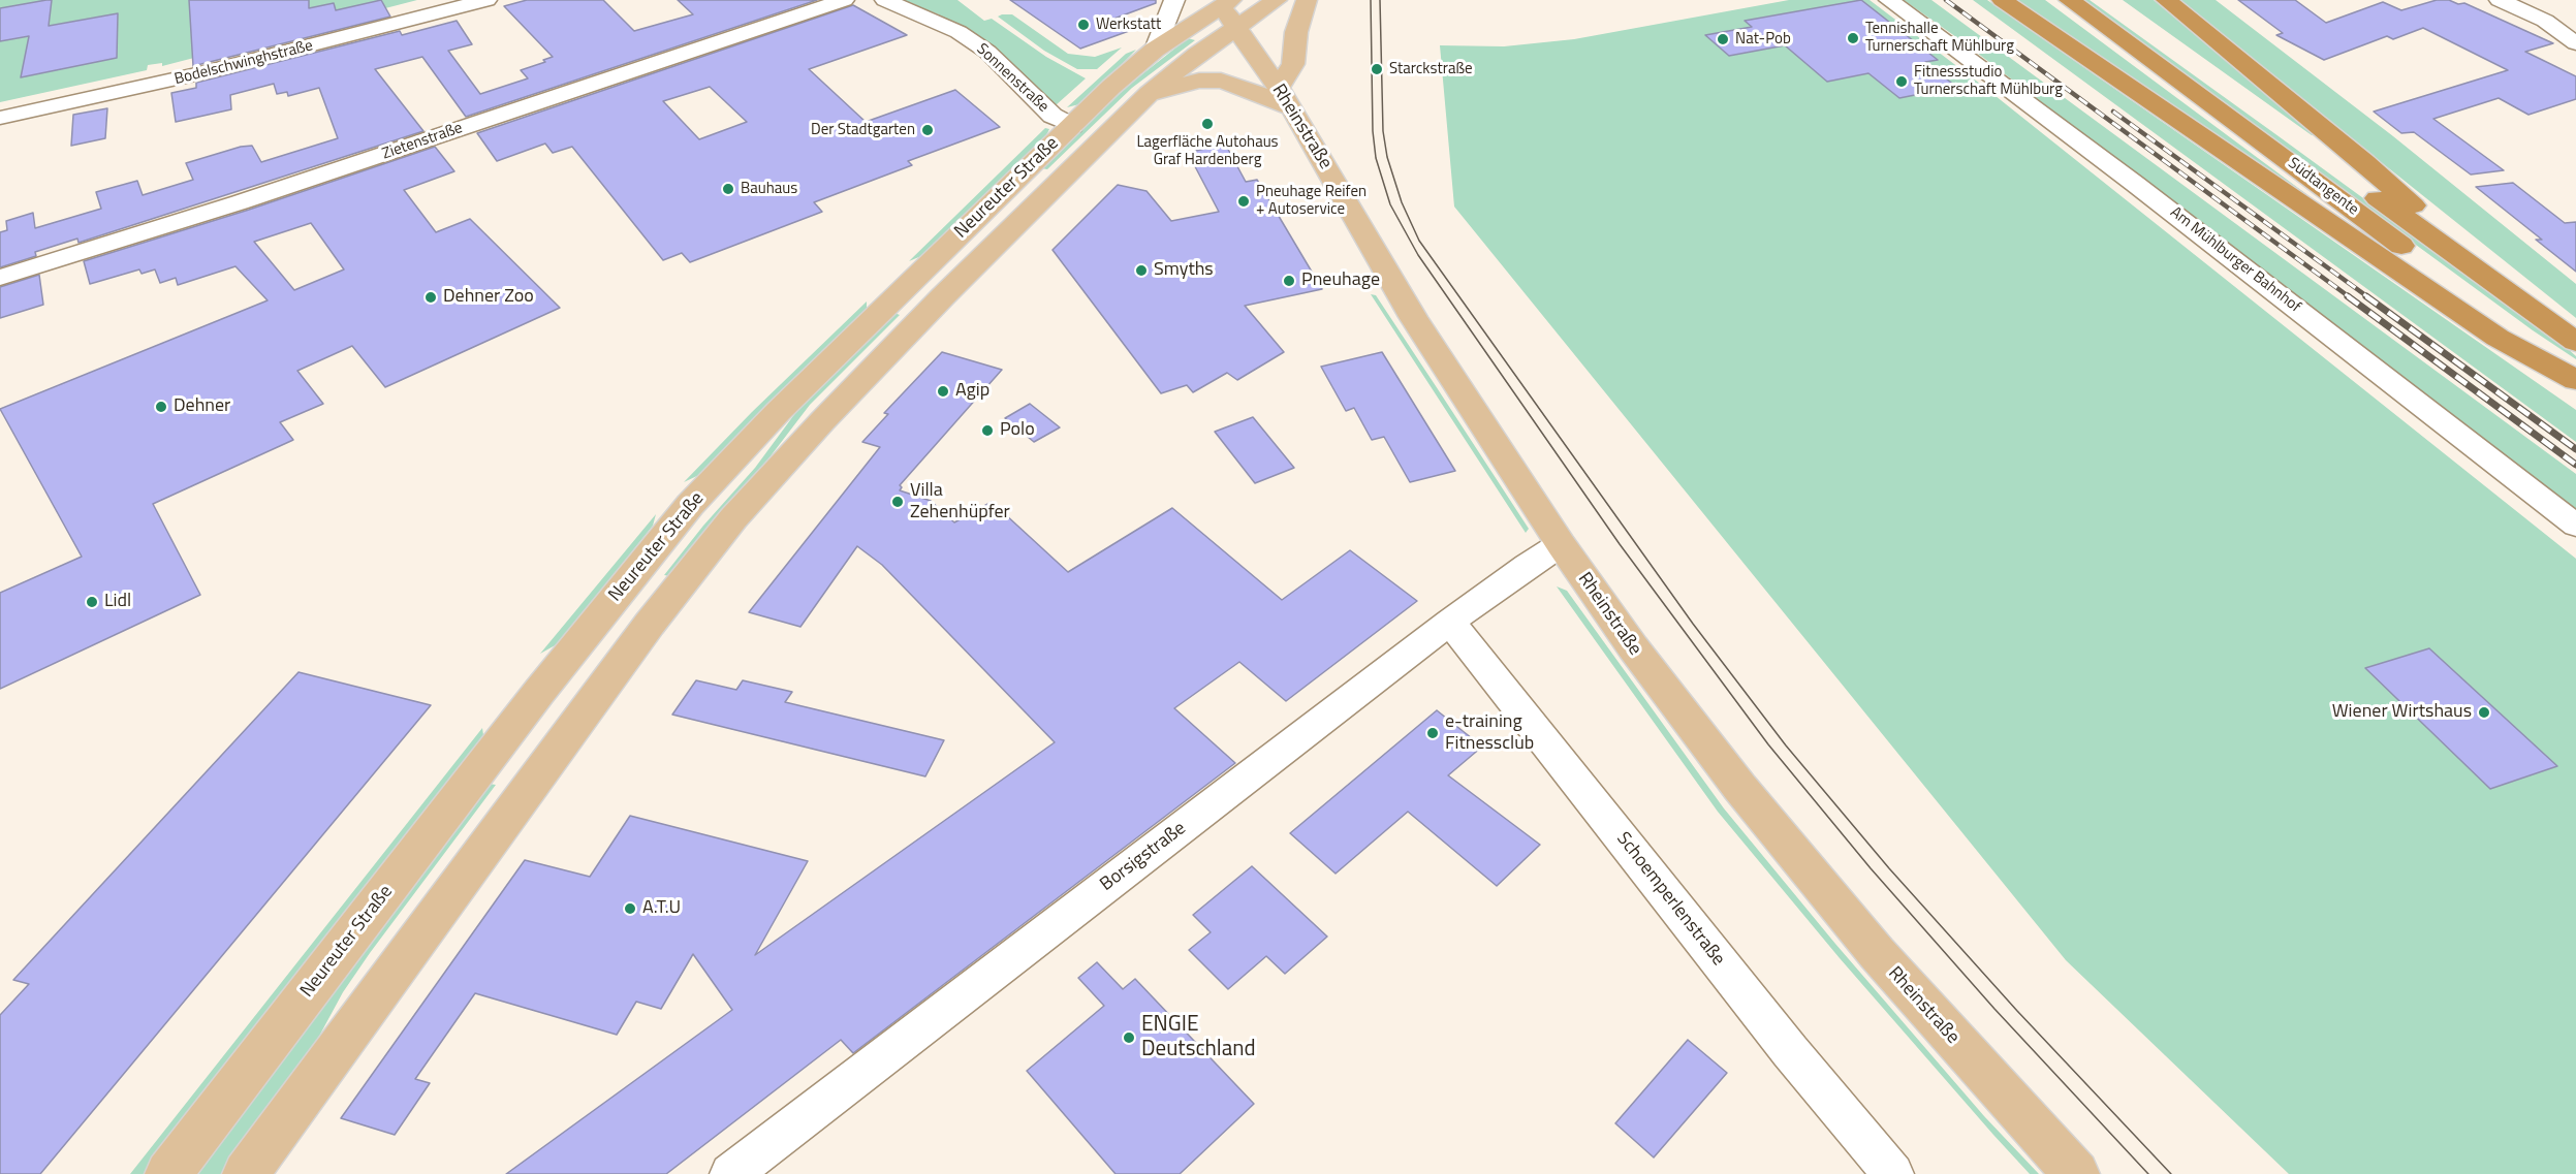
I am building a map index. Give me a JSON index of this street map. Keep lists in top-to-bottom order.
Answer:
{
  "streets": {
    "highway": ["Südtangente"],
    "main road": ["Rheinstraße", "Neureuter Straße"],
    "street": [
      "Bodelschwinghstraße",
      "Sonnenstraße",
      "Zietenstraße",
      "Am Mühlburger Bahnhof",
      "Borsigstraße",
      "Schoemperlenstraße"
    ]
  },
  "crossings": [
    ["Sonnenstraße", "Neureuter Straße"],
    ["Rheinstraße", "Neureuter Straße"],
    ["Rheinstraße", "Borsigstraße"],
    ["Borsigstraße", "Schoemperlenstraße"]
  ],
  "places": [
    "Werkstatt",
    "Tennishalle Turnerschaft Mühlburg",
    "Nat-Pob",
    "Starckstraße",
    "Fitnessstudio Turnerschaft Mühlburg",
    "Lagerfläche Autohaus Graf Hardenberg",
    "Der Stadtgarten",
    "Bauhaus",
    "Pneuhage Reifen + Autoservice",
    "Smyths",
    "Pneuhage",
    "Dehner Zoo",
    "Agip",
    "Dehner",
    "Polo",
    "Villa Zehenhüpfer",
    "Lidl",
    "Wiener Wirtshaus",
    "e-training Fitnessclub",
    "A.T.U",
    "ENGIE Deutschland"
  ]
}
